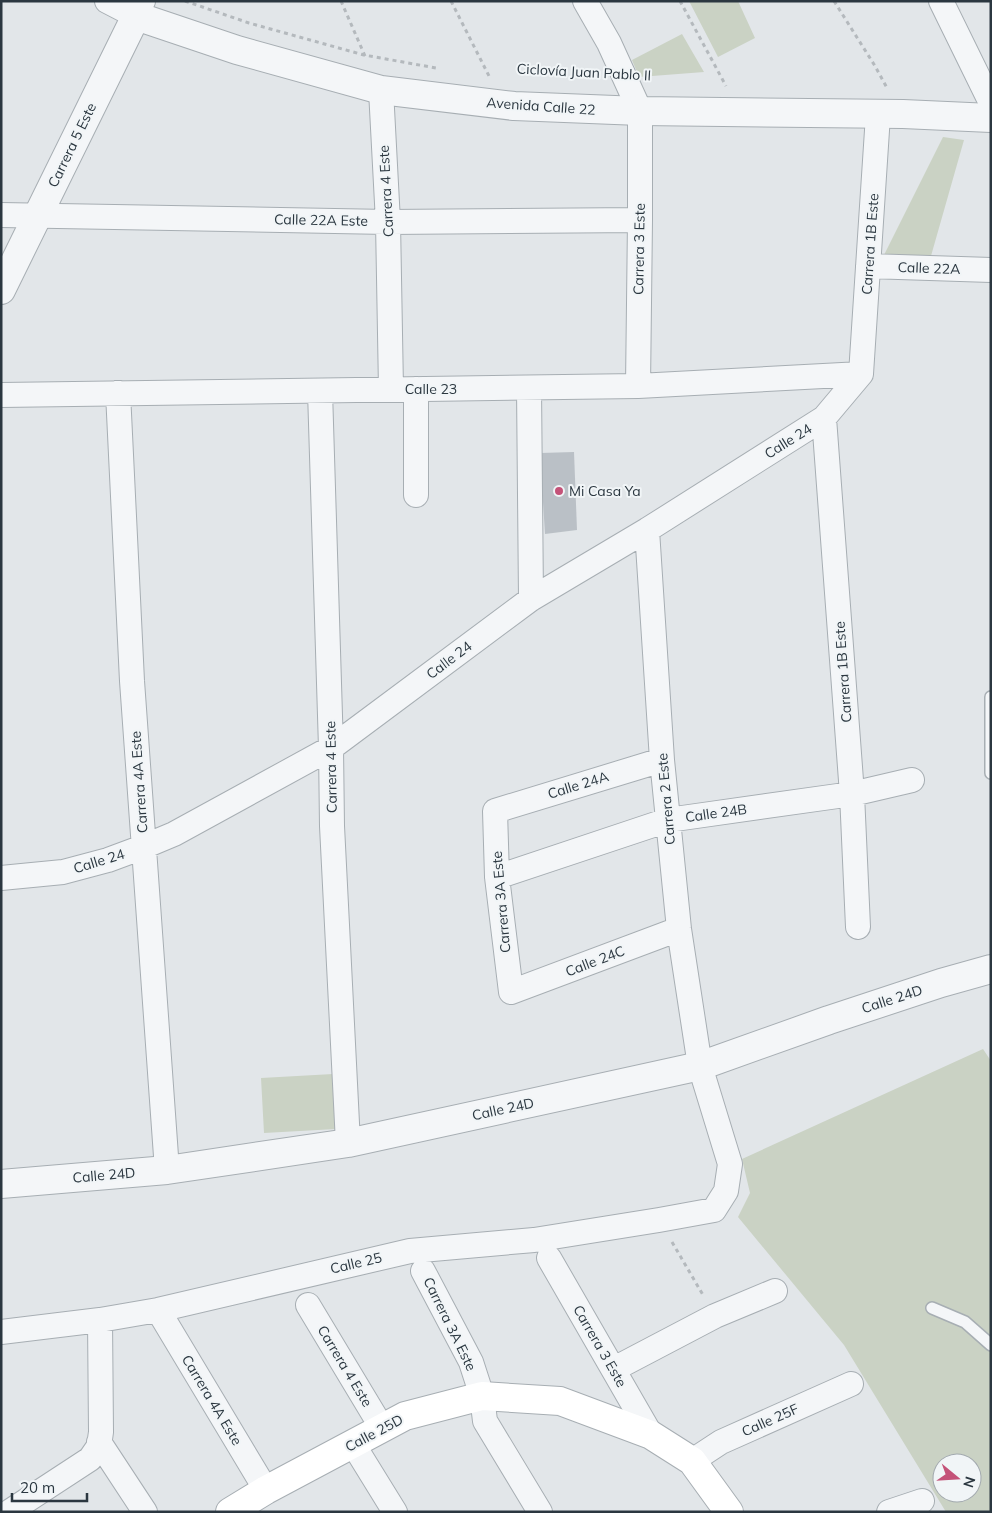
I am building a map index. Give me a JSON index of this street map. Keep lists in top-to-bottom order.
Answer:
{
  "streets": {
    "main road": ["Carrera 3 Este", "Calle 25D"],
    "street": [
      "Avenida Calle 22",
      "Carrera 5 Este",
      "Carrera 4 Este",
      "Calle 22A Este",
      "Carrera 1B Este",
      "Calle 22A",
      "Calle 23",
      "Calle 24",
      "Carrera 4A Este",
      "Calle 24A",
      "Carrera 2 Este",
      "Calle 24B",
      "Carrera 3A Este",
      "Calle 24C",
      "Calle 24D",
      "Calle 25",
      "Calle 25F"
    ]
  },
  "crossings": [
    ["Avenida Calle 22", "Carrera 5 Este"],
    ["Avenida Calle 22", "Carrera 4 Este"],
    ["Avenida Calle 22", "Carrera 1B Este"],
    ["Avenida Calle 22", "Carrera 3 Este"],
    ["Carrera 5 Este", "Calle 22A Este"],
    ["Carrera 4 Este", "Calle 22A Este"],
    ["Carrera 4 Este", "Calle 23"],
    ["Carrera 4 Este", "Calle 24"],
    ["Carrera 4 Este", "Calle 24D"],
    ["Carrera 4 Este", "Calle 25D"],
    ["Calle 22A Este", "Carrera 3 Este"],
    ["Carrera 1B Este", "Calle 22A"],
    ["Carrera 1B Este", "Calle 23"],
    ["Carrera 1B Este", "Calle 24"],
    ["Carrera 1B Este", "Calle 24B"],
    ["Carrera 3 Este", "Calle 23"],
    ["Carrera 3 Este", "Calle 25F"],
    ["Carrera 3 Este", "Calle 25D"],
    ["Calle 23", "Calle 24"],
    ["Calle 23", "Carrera 4A Este"],
    ["Calle 24", "Carrera 4A Este"],
    ["Calle 24", "Carrera 2 Este"],
    ["Carrera 4A Este", "Calle 24D"],
    ["Carrera 4A Este", "Calle 25"],
    ["Carrera 4A Este", "Calle 25D"],
    ["Calle 24A", "Carrera 2 Este"],
    ["Calle 24A", "Carrera 3A Este"],
    ["Carrera 2 Este", "Calle 24B"],
    ["Carrera 2 Este", "Calle 24C"],
    ["Carrera 2 Este", "Calle 24D"],
    ["Carrera 2 Este", "Calle 25"],
    ["Calle 24B", "Carrera 3A Este"],
    ["Carrera 3A Este", "Calle 24C"],
    ["Carrera 3A Este", "Calle 25D"],
    ["Calle 24D", "Calle 25"]
  ],
  "places": ["Mi Casa Ya"],
  "scale_bar": "20 m",
  "north": "right"
}
